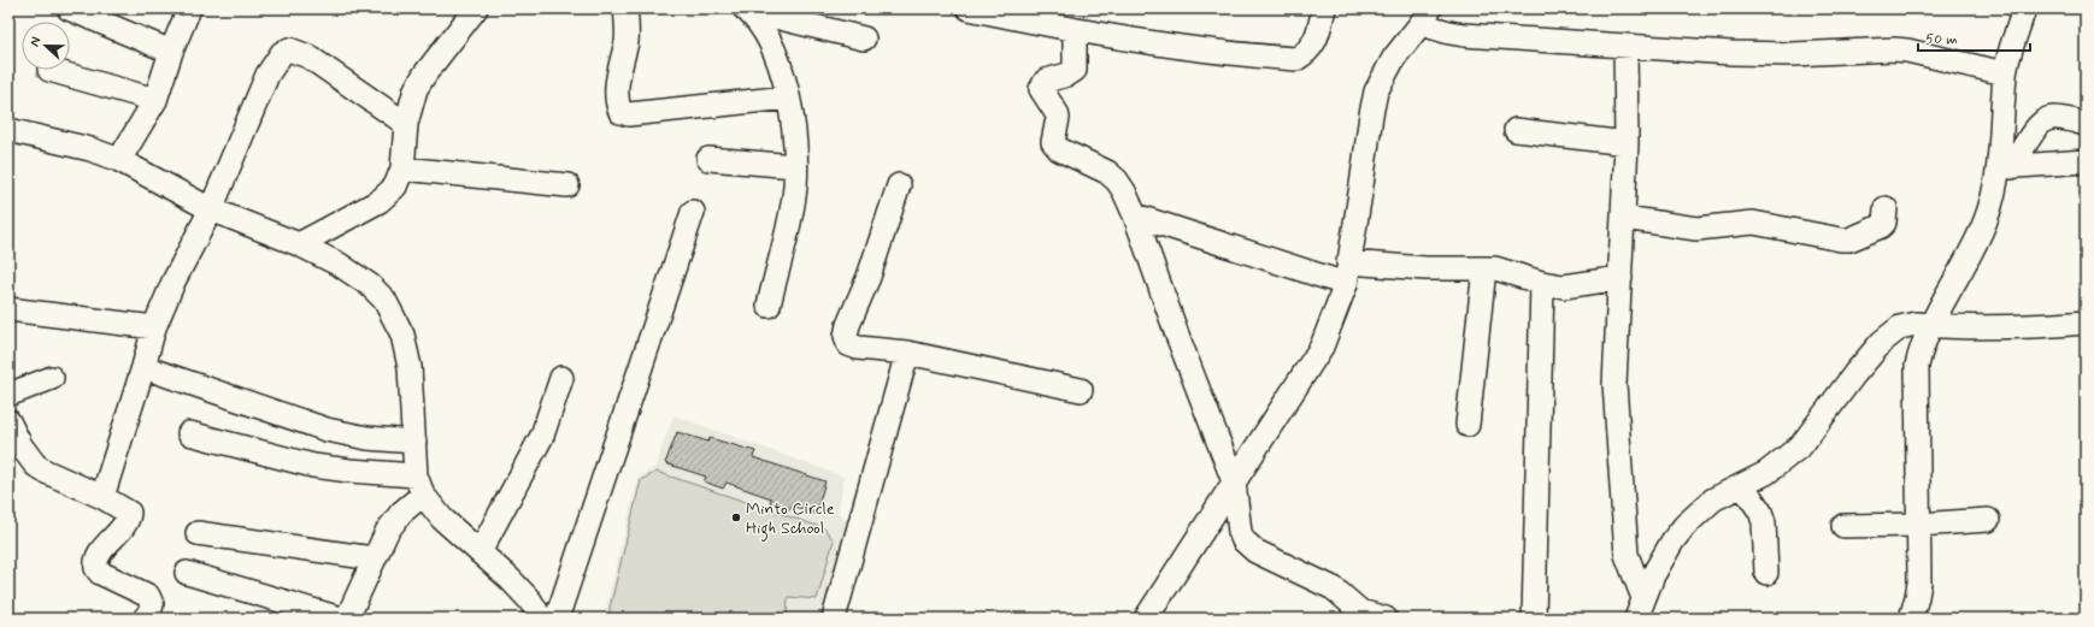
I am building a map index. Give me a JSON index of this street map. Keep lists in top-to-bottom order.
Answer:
{
  "places": ["Minto Circle High School"],
  "scale_bar": "50 m",
  "north": "left"
}
